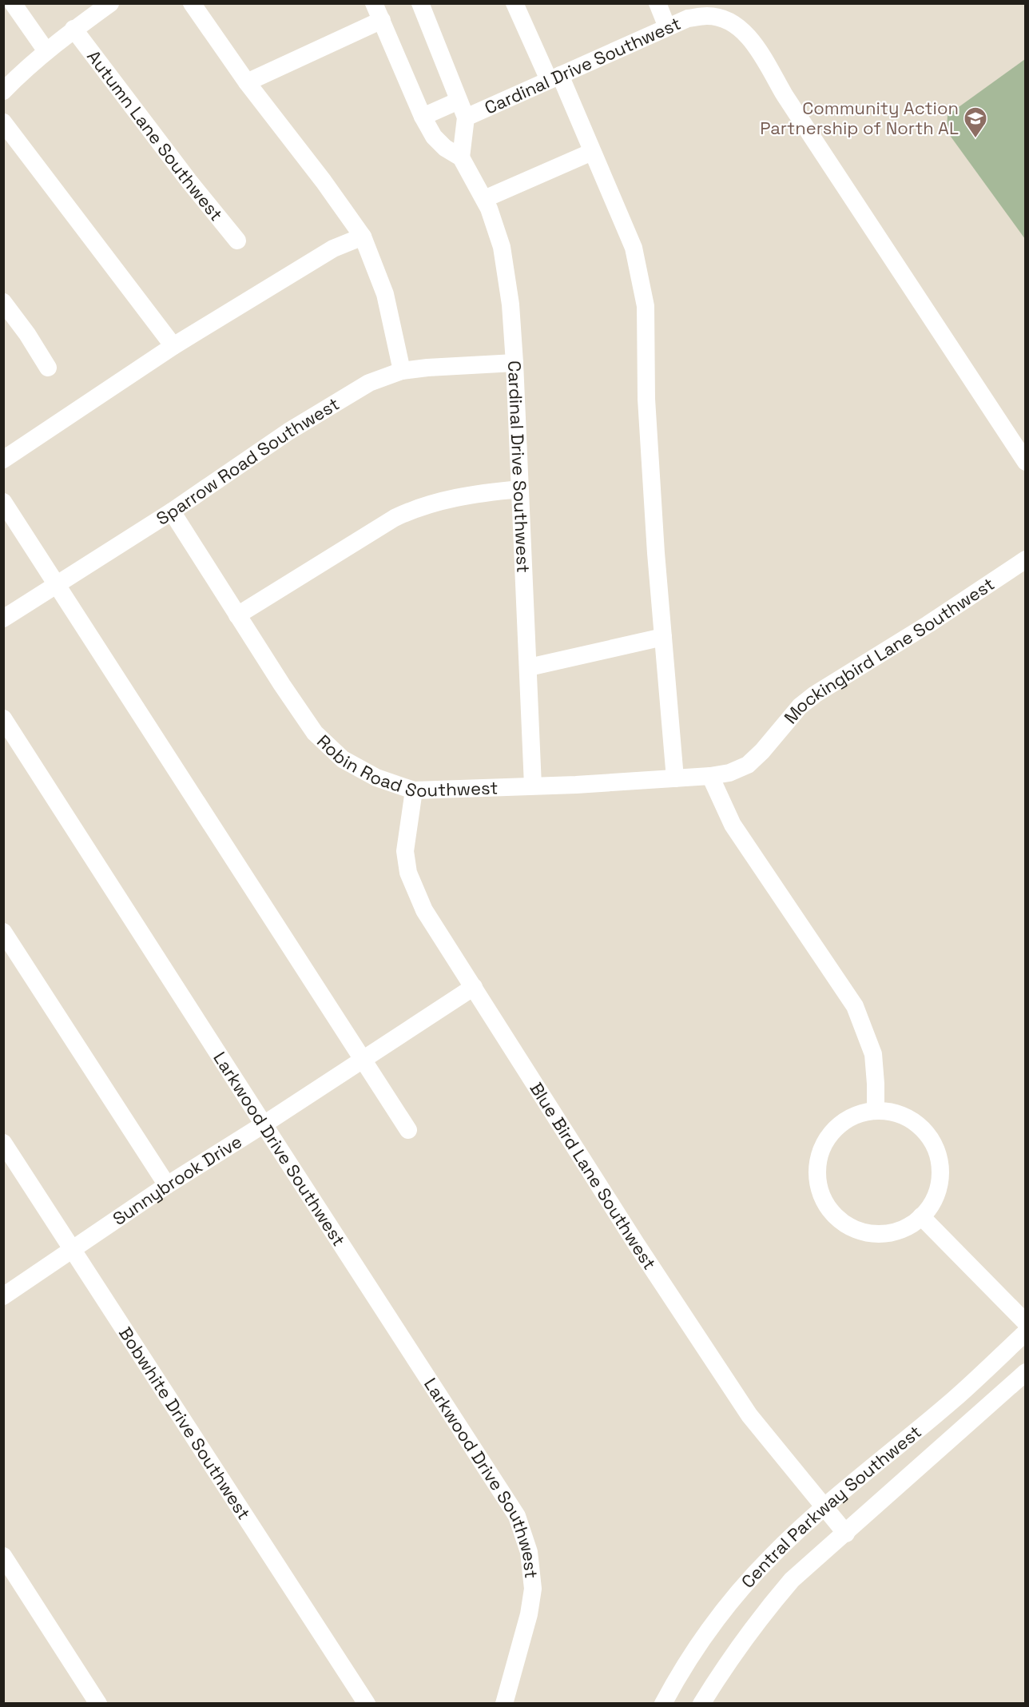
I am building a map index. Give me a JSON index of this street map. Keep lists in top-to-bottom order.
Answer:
{
  "streets": {
    "street": [
      "Cardinal Drive Southwest",
      "Autumn Lane Southwest",
      "Sparrow Road Southwest",
      "Mockingbird Lane Southwest",
      "Robin Road Southwest",
      "Larkwood Drive Southwest",
      "Blue Bird Lane Southwest",
      "Sunnybrook Drive",
      "Bobwhite Drive Southwest",
      "Central Parkway Southwest"
    ]
  },
  "crossings": [
    ["Cardinal Drive Southwest", "Sparrow Road Southwest"],
    ["Cardinal Drive Southwest", "Robin Road Southwest"],
    ["Sparrow Road Southwest", "Robin Road Southwest"],
    ["Mockingbird Lane Southwest", "Robin Road Southwest"],
    ["Robin Road Southwest", "Blue Bird Lane Southwest"],
    ["Larkwood Drive Southwest", "Sunnybrook Drive"],
    ["Blue Bird Lane Southwest", "Sunnybrook Drive"],
    ["Blue Bird Lane Southwest", "Central Parkway Southwest"],
    ["Sunnybrook Drive", "Bobwhite Drive Southwest"]
  ],
  "places": {
    "school or university": ["Community Action Partnership of North AL"]
  }
}
